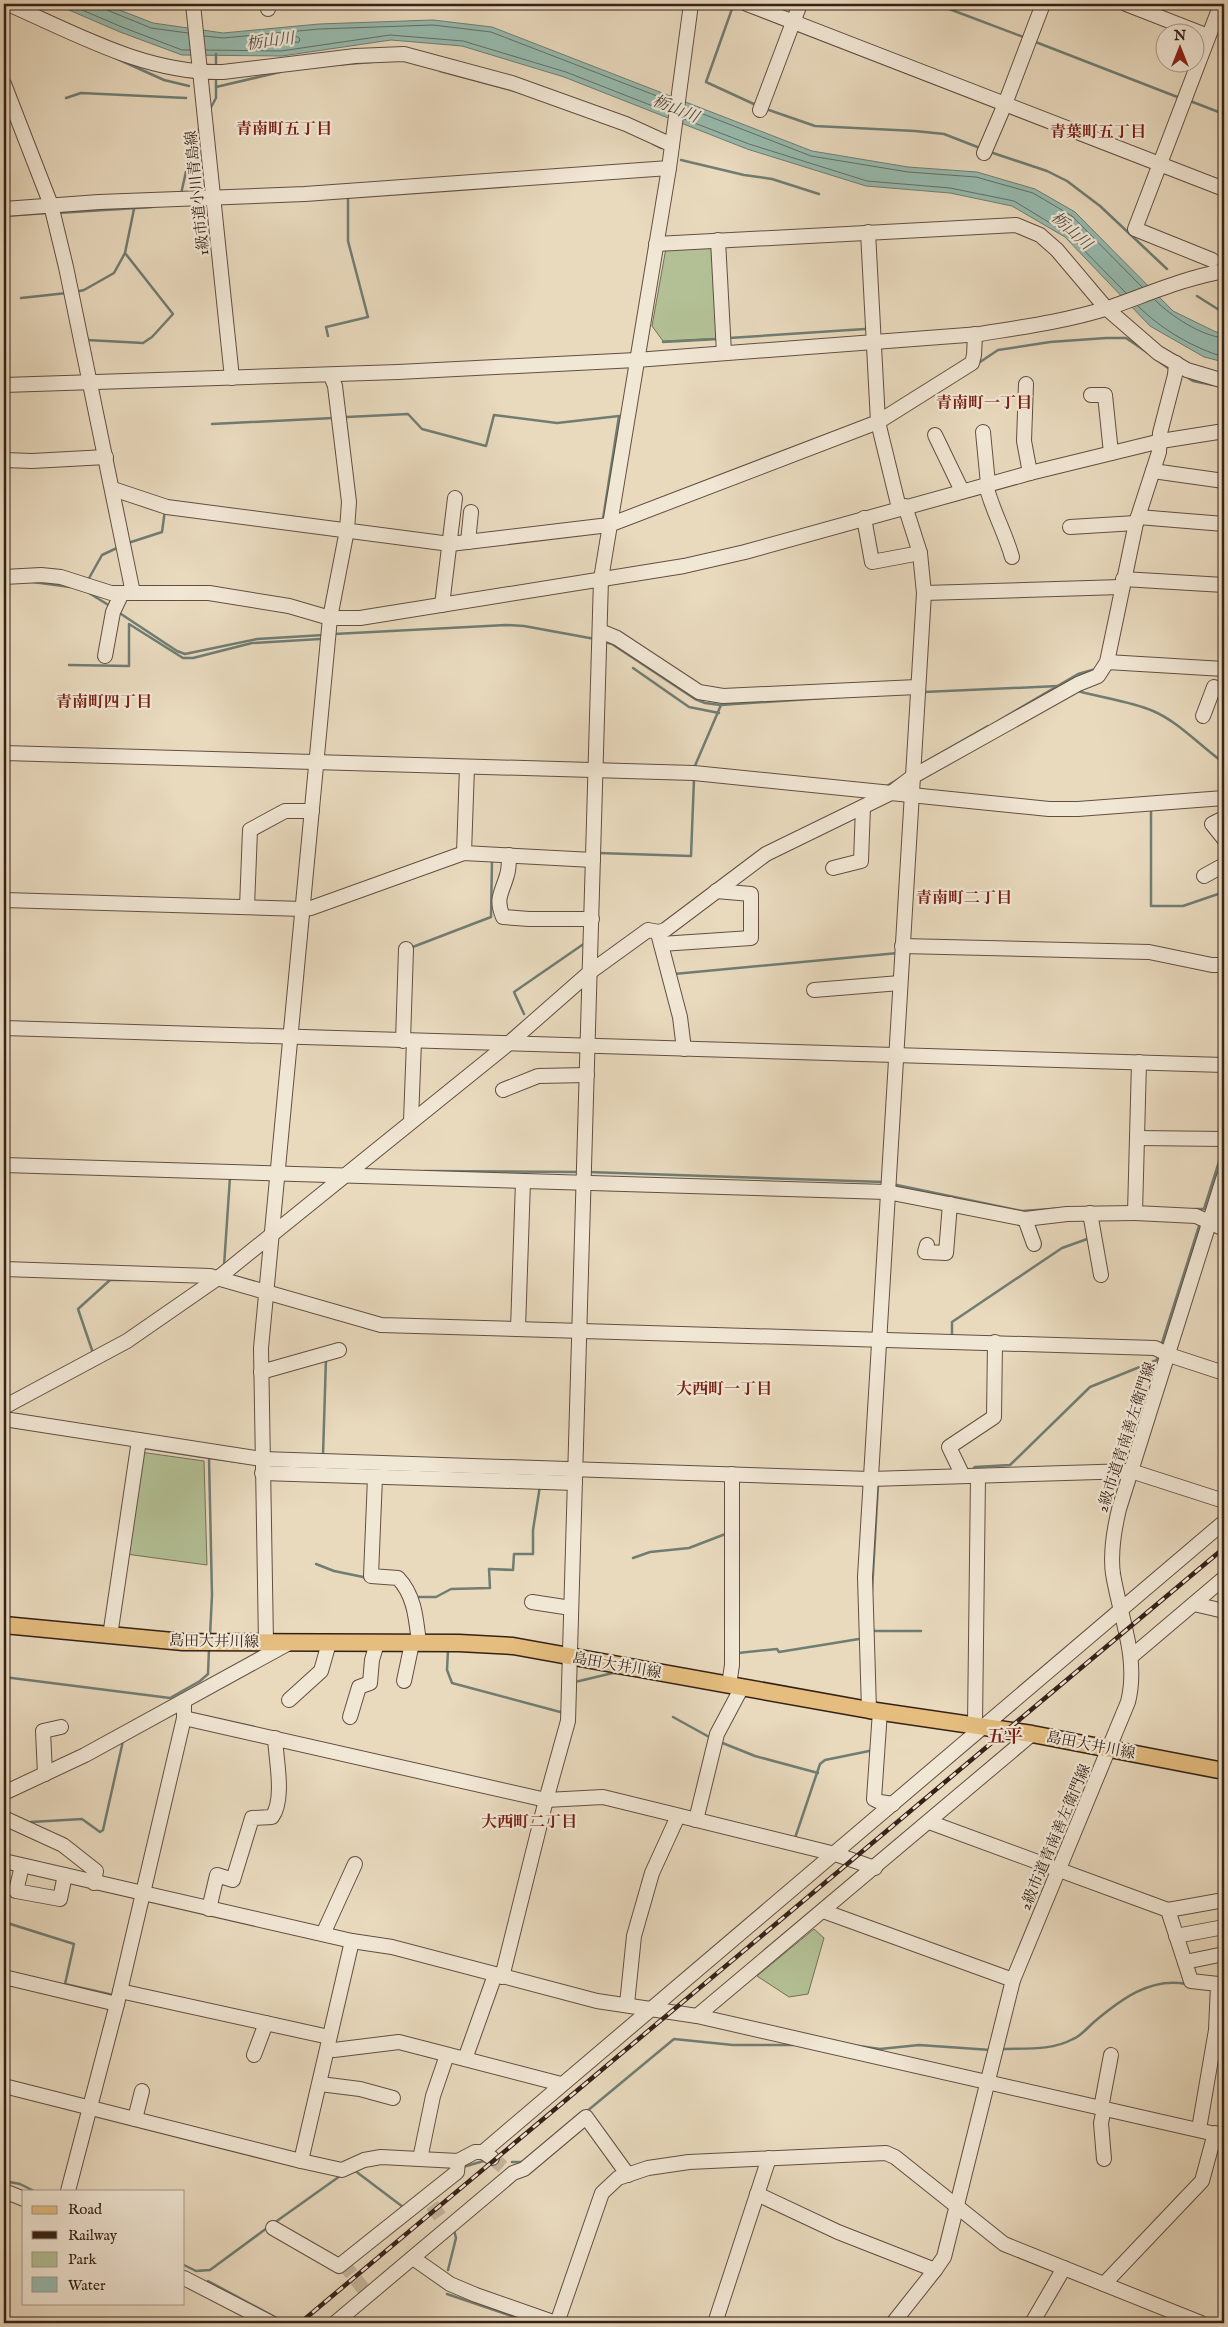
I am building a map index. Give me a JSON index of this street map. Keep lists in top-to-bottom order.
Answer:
{
  "streets": {
    "main road": ["島田大井川線"],
    "street": ["1級市道小川青島線", "2級市道青南善左衛門線"]
  },
  "crossings": [
    ["2級市道青南善左衛門線", "島田大井川線"]
  ],
  "districts": [
    "青南町五丁目",
    "青葉町五丁目",
    "青南町一丁目",
    "青南町四丁目",
    "青南町二丁目",
    "大西町一丁目",
    "五平",
    "大西町二丁目"
  ],
  "water": ["栃山川"],
  "legend": [
    "Road",
    "Railway",
    "Park",
    "Water"
  ],
  "north": "top"
}
